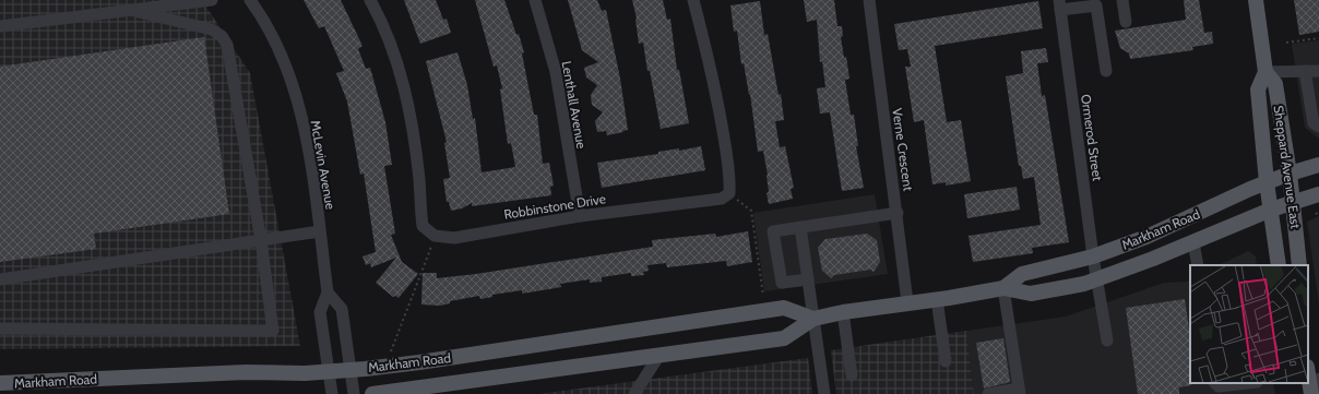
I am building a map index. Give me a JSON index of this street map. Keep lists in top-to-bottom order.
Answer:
{
  "streets": {
    "main road": ["Sheppard Avenue East", "Markham Road"],
    "street": [
      "Lenthall Avenue",
      "Ormerod Street",
      "Verne Crescent",
      "McLevin Avenue",
      "Robbinstone Drive"
    ]
  },
  "crossings": [
    ["Lenthall Avenue", "Robbinstone Drive"],
    ["Ormerod Street", "Markham Road"],
    ["Verne Crescent", "Markham Road"],
    ["McLevin Avenue", "Markham Road"],
    ["Sheppard Avenue East", "Markham Road"]
  ]
}
